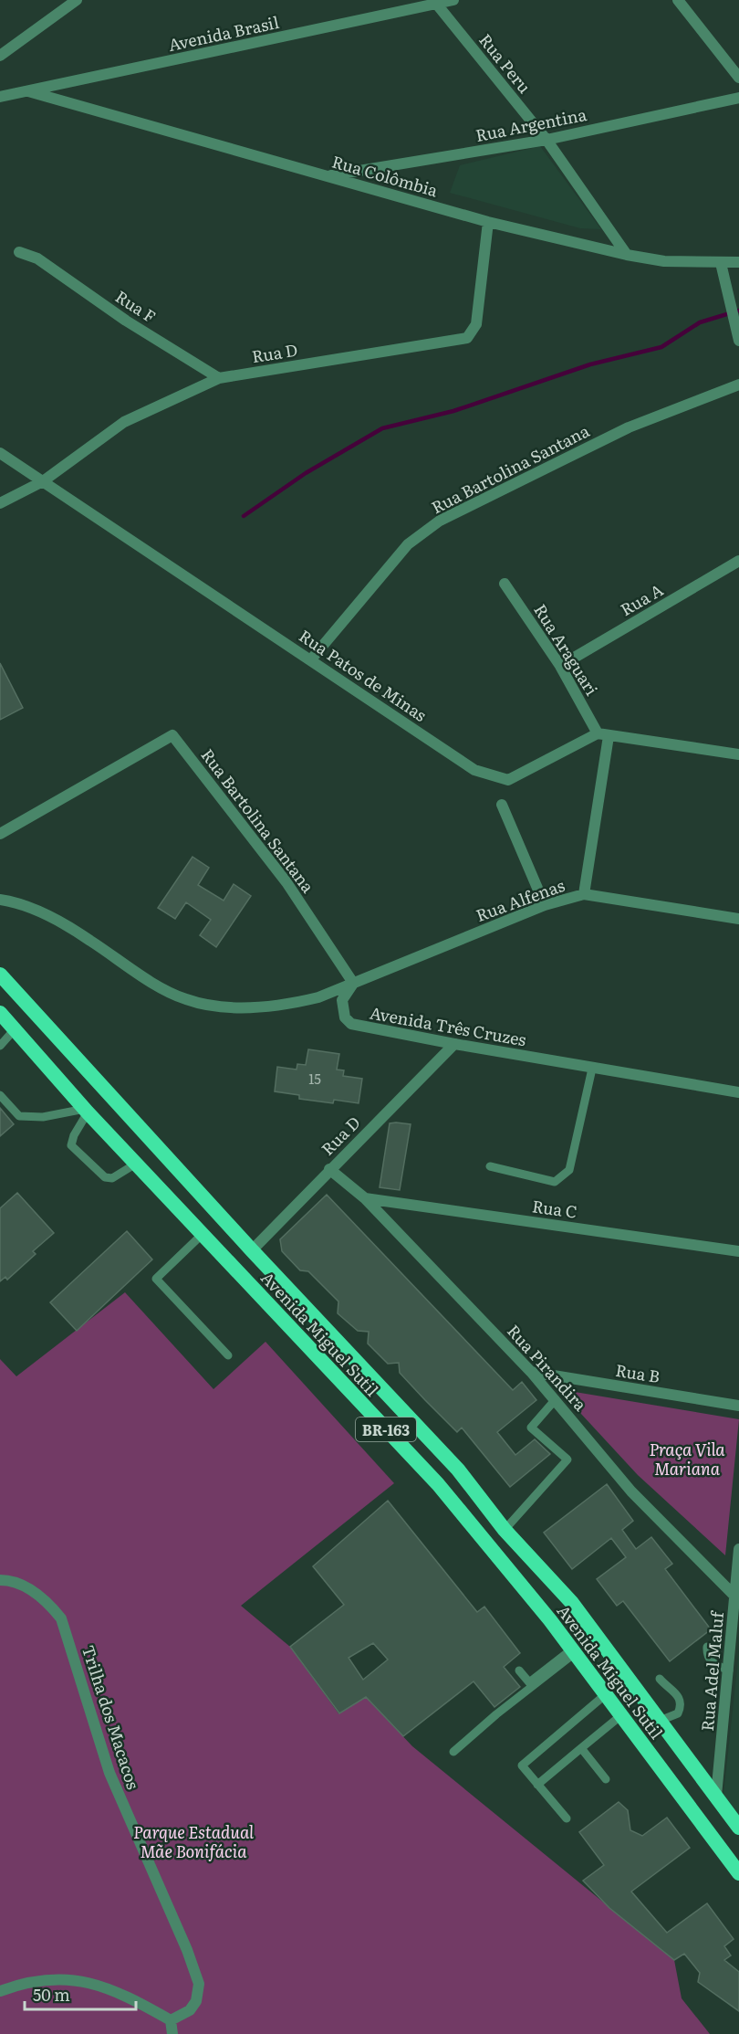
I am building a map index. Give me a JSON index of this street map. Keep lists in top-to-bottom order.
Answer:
{
  "streets": {
    "highway": ["Avenida Miguel Sutil", "BR-163"],
    "street": [
      "Avenida Brasil",
      "Rua Peru",
      "Rua Argentina",
      "Rua Colômbia",
      "Rua F",
      "Rua D",
      "Rua Bartolina Santana",
      "Rua A",
      "Rua Araguari",
      "Rua Patos de Minas",
      "Rua Alfenas",
      "Avenida Três Cruzes",
      "Rua C",
      "Rua Pirandira",
      "Rua B",
      "Rua Adel Maluf",
      "Trilha dos Macacos"
    ]
  },
  "crossings": [
    ["Avenida Brasil", "Rua Peru"],
    ["Avenida Brasil", "Rua Colômbia"],
    ["Rua Peru", "Rua Argentina"],
    ["Rua Peru", "Rua Colômbia"],
    ["Rua Argentina", "Rua Colômbia"],
    ["Rua Colômbia", "Rua D"],
    ["Rua F", "Rua D"],
    ["Rua D", "Rua Patos de Minas"],
    ["Rua D", "Avenida Três Cruzes"],
    ["Rua D", "Avenida Miguel Sutil"],
    ["Rua D", "Rua Pirandira"],
    ["Rua Bartolina Santana", "Rua Patos de Minas"],
    ["Rua Bartolina Santana", "Rua Alfenas"],
    ["Rua Bartolina Santana", "Avenida Três Cruzes"],
    ["Rua A", "Rua Araguari"],
    ["Rua Araguari", "Rua Patos de Minas"],
    ["Rua Alfenas", "Avenida Três Cruzes"],
    ["Rua C", "Rua Pirandira"],
    ["Avenida Miguel Sutil", "Rua Adel Maluf"],
    ["Rua Pirandira", "Rua B"],
    ["Rua Pirandira", "Rua Adel Maluf"]
  ],
  "parks": ["Praça Vila Mariana", "Parque Estadual Mãe Bonifácia"],
  "house_numbers": ["15"],
  "scale_bar": "50 m"
}
